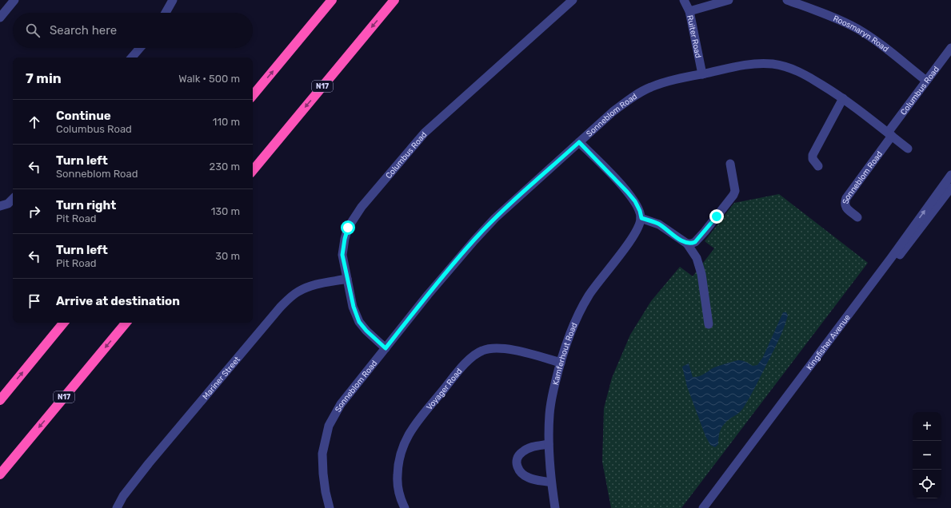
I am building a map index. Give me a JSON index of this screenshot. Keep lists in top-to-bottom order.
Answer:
{
  "streets": {
    "highway": ["N17"],
    "street": [
      "Roosmaryn Road",
      "Ruiter Road",
      "Columbus Road",
      "Sonneblom Road",
      "Kingfisher Avenue",
      "Kamferhout Road",
      "Mariner Street",
      "Voyager Road"
    ]
  },
  "crossings": [
    ["Roosmaryn Road", "Columbus Road"],
    ["Ruiter Road", "Sonneblom Road"],
    ["Columbus Road", "Sonneblom Road"],
    ["Columbus Road", "Mariner Street"],
    ["Kamferhout Road", "Voyager Road"]
  ],
  "page": {
    "search": "Search here",
    "heading": ["7 min", "Walk · 500 m"],
    "list": [
      ["Continue", "Columbus Road", "110 m"],
      ["Turn left", "Sonneblom Road", "230 m"],
      ["Turn right", "Pit Road", "130 m"],
      ["Turn left", "Pit Road", "30 m"],
      "Arrive at destination"
    ],
    "map_buttons": ["+", "−"]
  }
}
